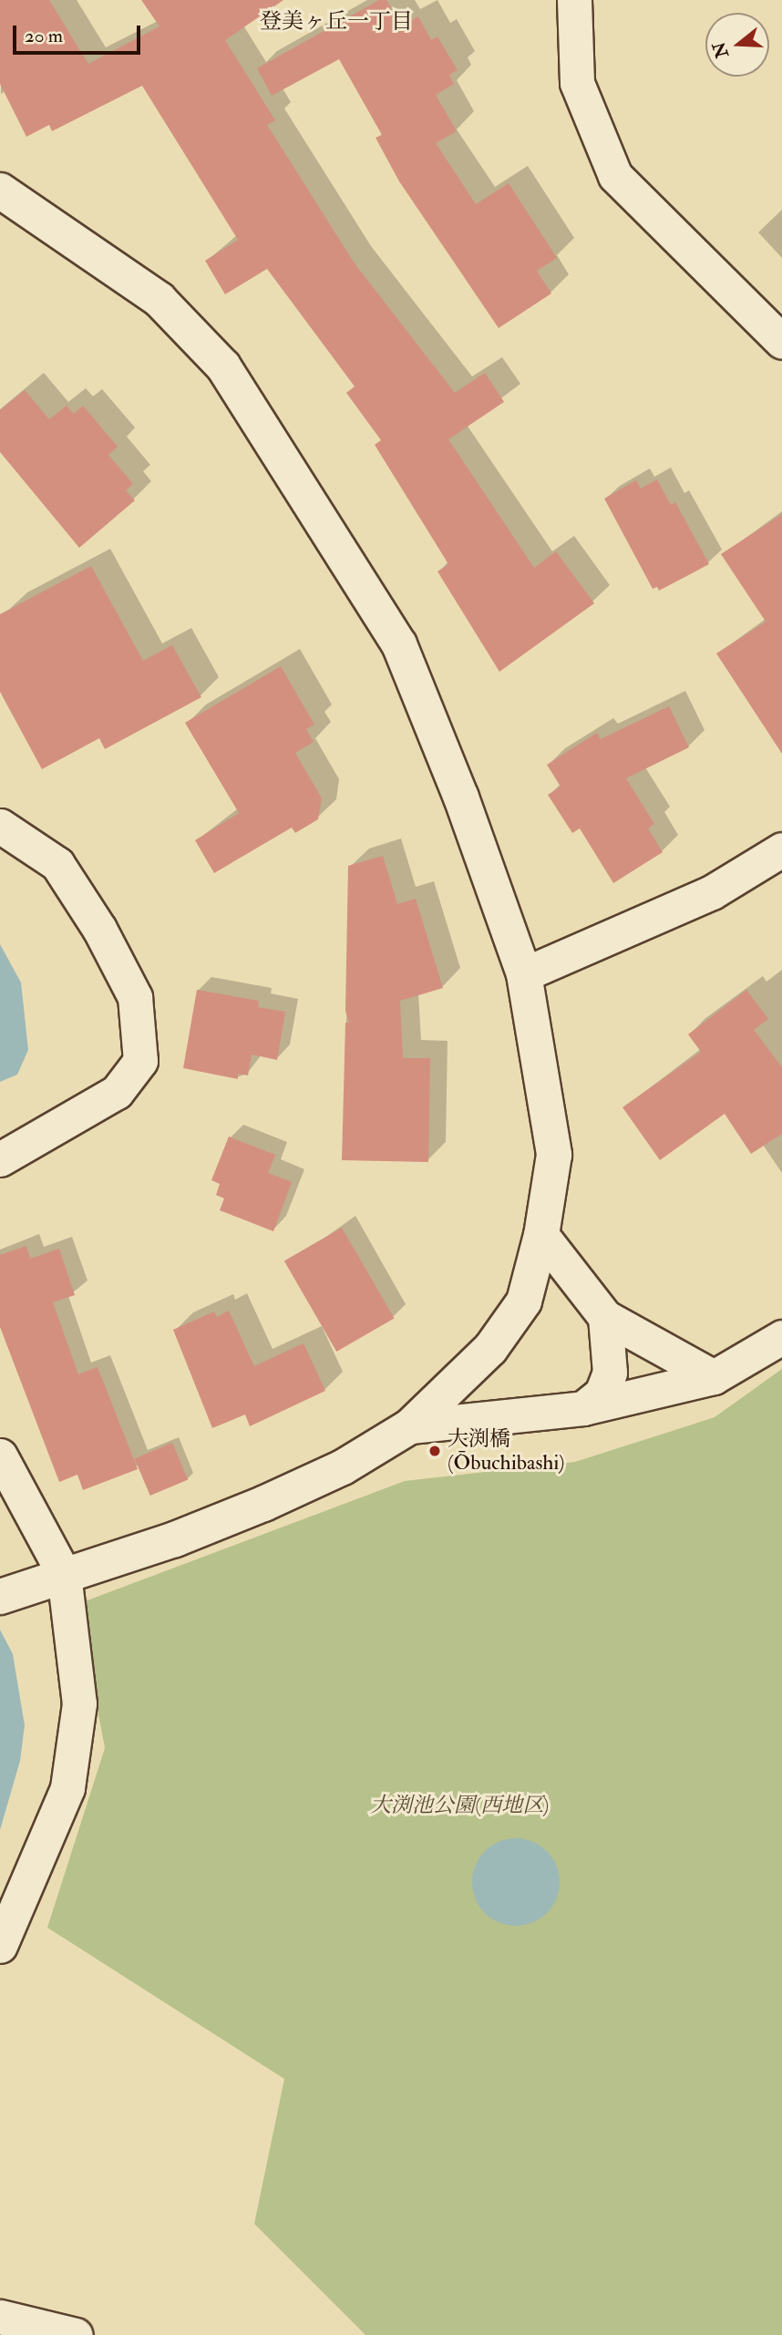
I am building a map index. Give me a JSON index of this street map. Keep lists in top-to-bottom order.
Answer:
{
  "districts": ["登美ヶ丘一丁目"],
  "parks": ["大渕池公園(西地区)"],
  "places": ["大渕橋 (Ōbuchibashi)"],
  "scale_bar": "20 m",
  "north": "left"
}
